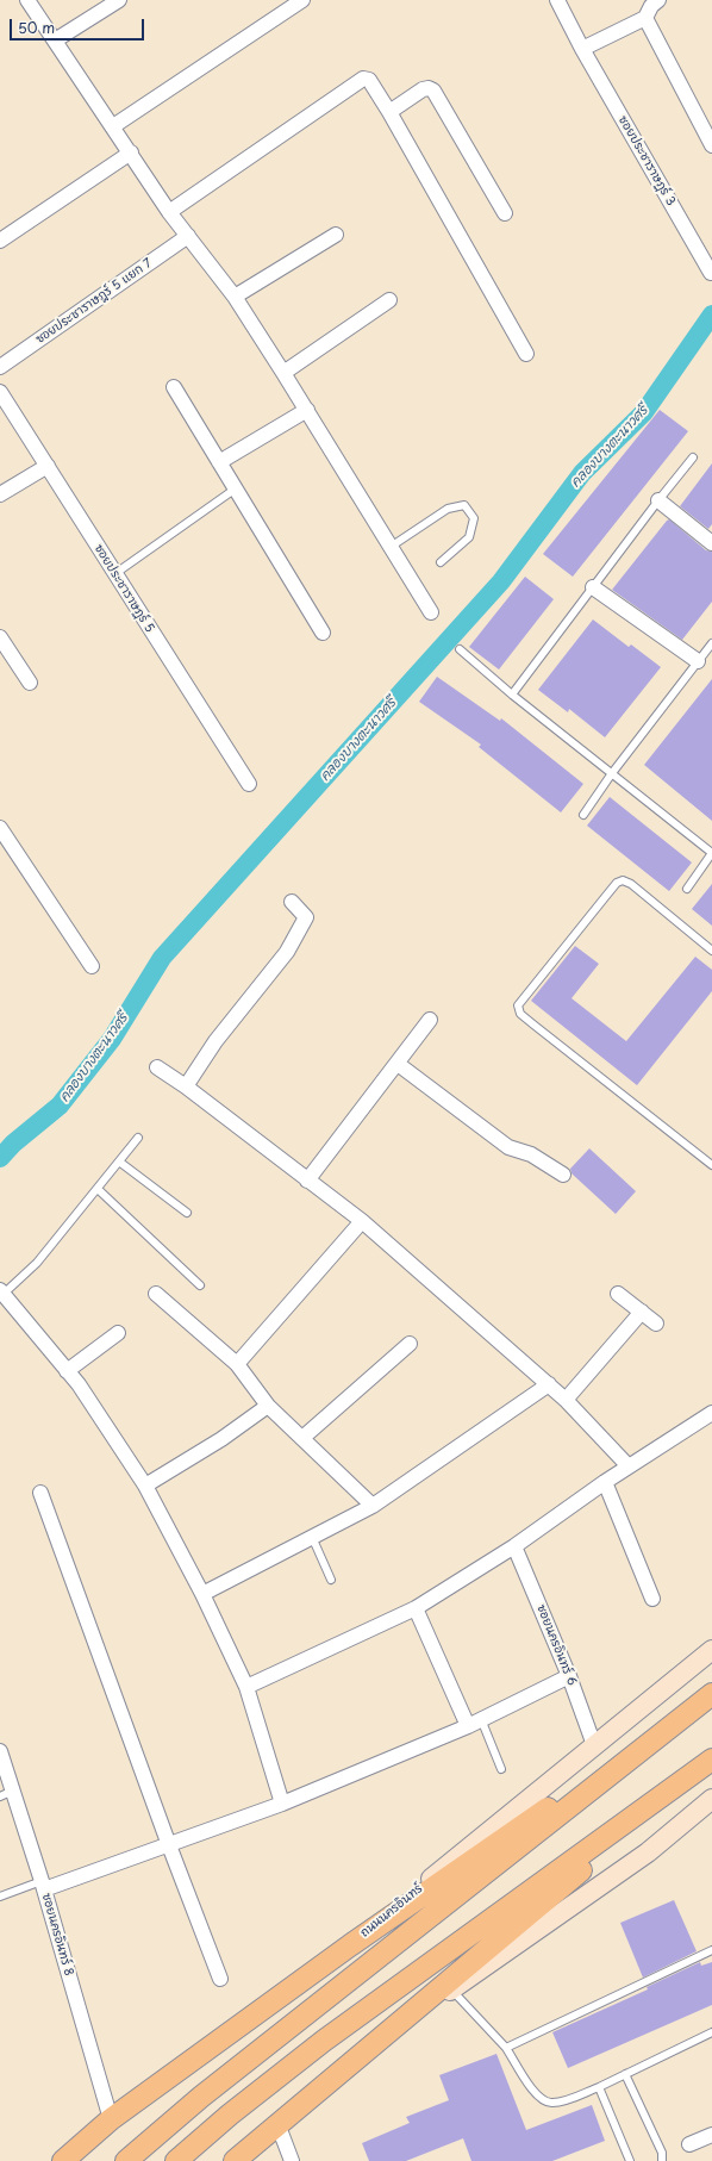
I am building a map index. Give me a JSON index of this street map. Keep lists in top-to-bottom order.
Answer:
{
  "streets": {
    "main road": ["ถนนนครอินทร์"],
    "street": [
      "ซอยประชาราษฏร์ 3",
      "ซอยประชาราษฎร์ 5 แยก 7",
      "ซอยประชาราษฏร์ 5",
      "ซอยนครอินทร์ 6",
      "ซอยนครอินทร์ 8"
    ]
  },
  "crossings": [
    ["ซอยนครอินทร์ 6", "ถนนนครอินทร์"],
    ["ถนนนครอินทร์", "ซอยนครอินทร์ 8"]
  ],
  "water": ["คลองบางตะนาวศรี"],
  "scale_bar": "50 m"
}
